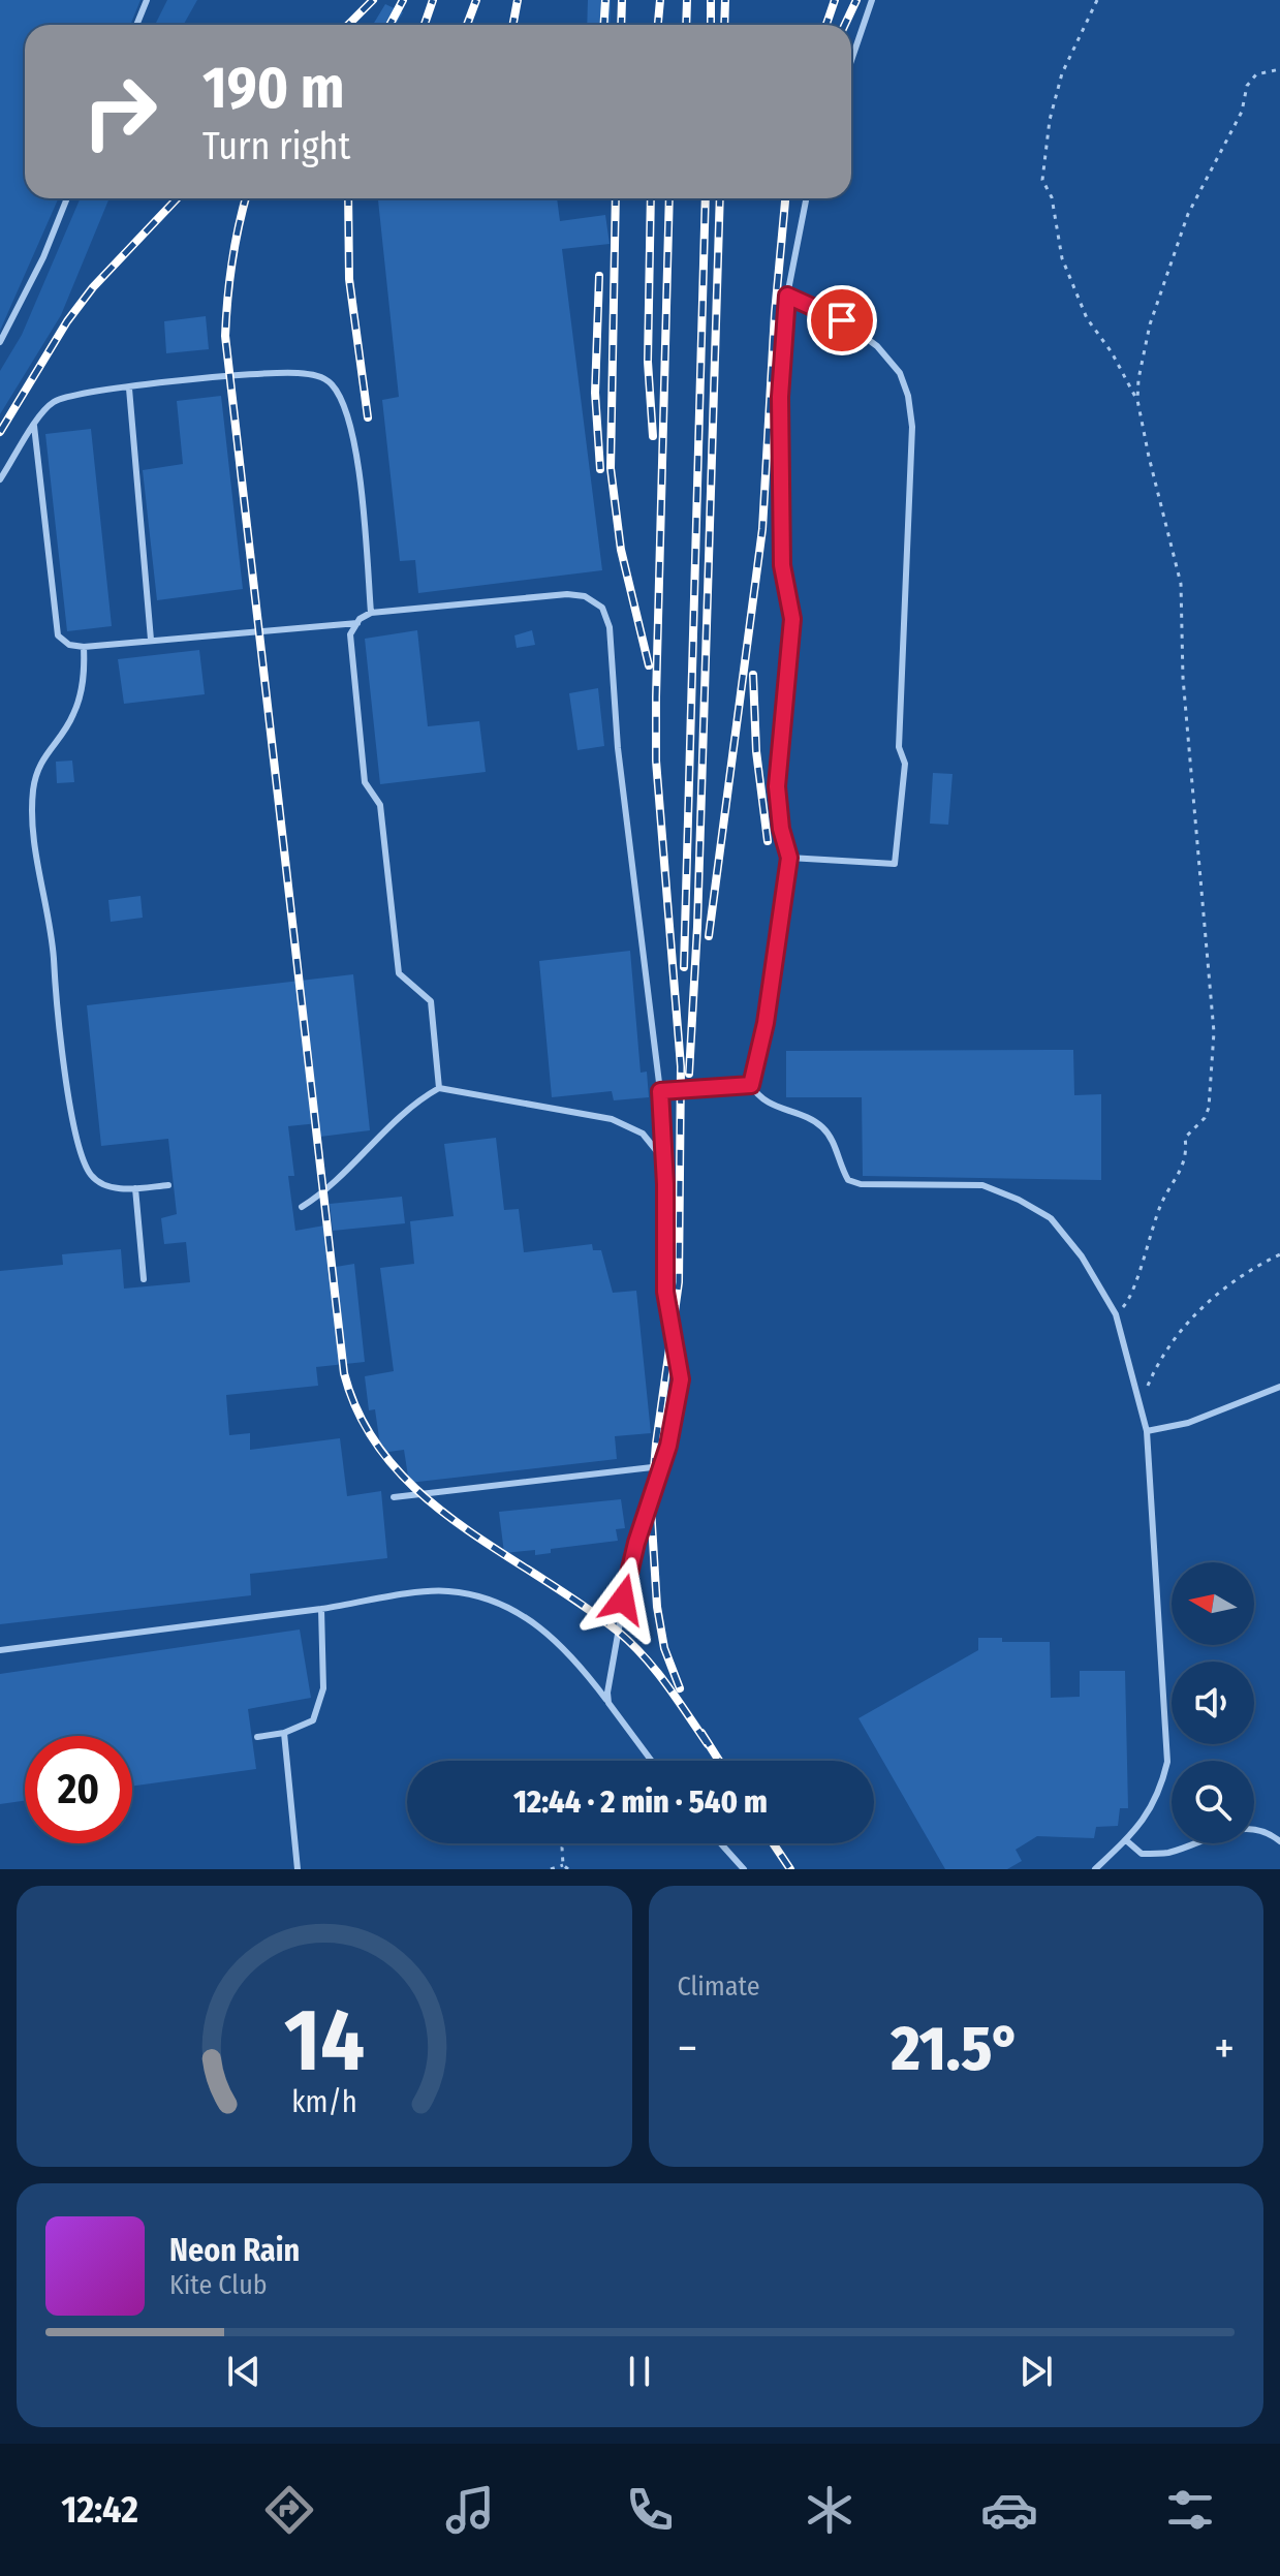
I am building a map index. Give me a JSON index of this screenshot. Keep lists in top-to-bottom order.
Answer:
{
  "north": "left",
  "page": {
    "turn": ["190 m", "Turn right"],
    "limit": "20",
    "trip": "12:44 · 2 min · 540 m",
    "tile": "Climate",
    "heat": ["−", "21.5°", "+"],
    "song": ["Neon Rain", "Kite Club"],
    "tabs": "12:42",
    "gauge": ["14", "km/h"]
  }
}
